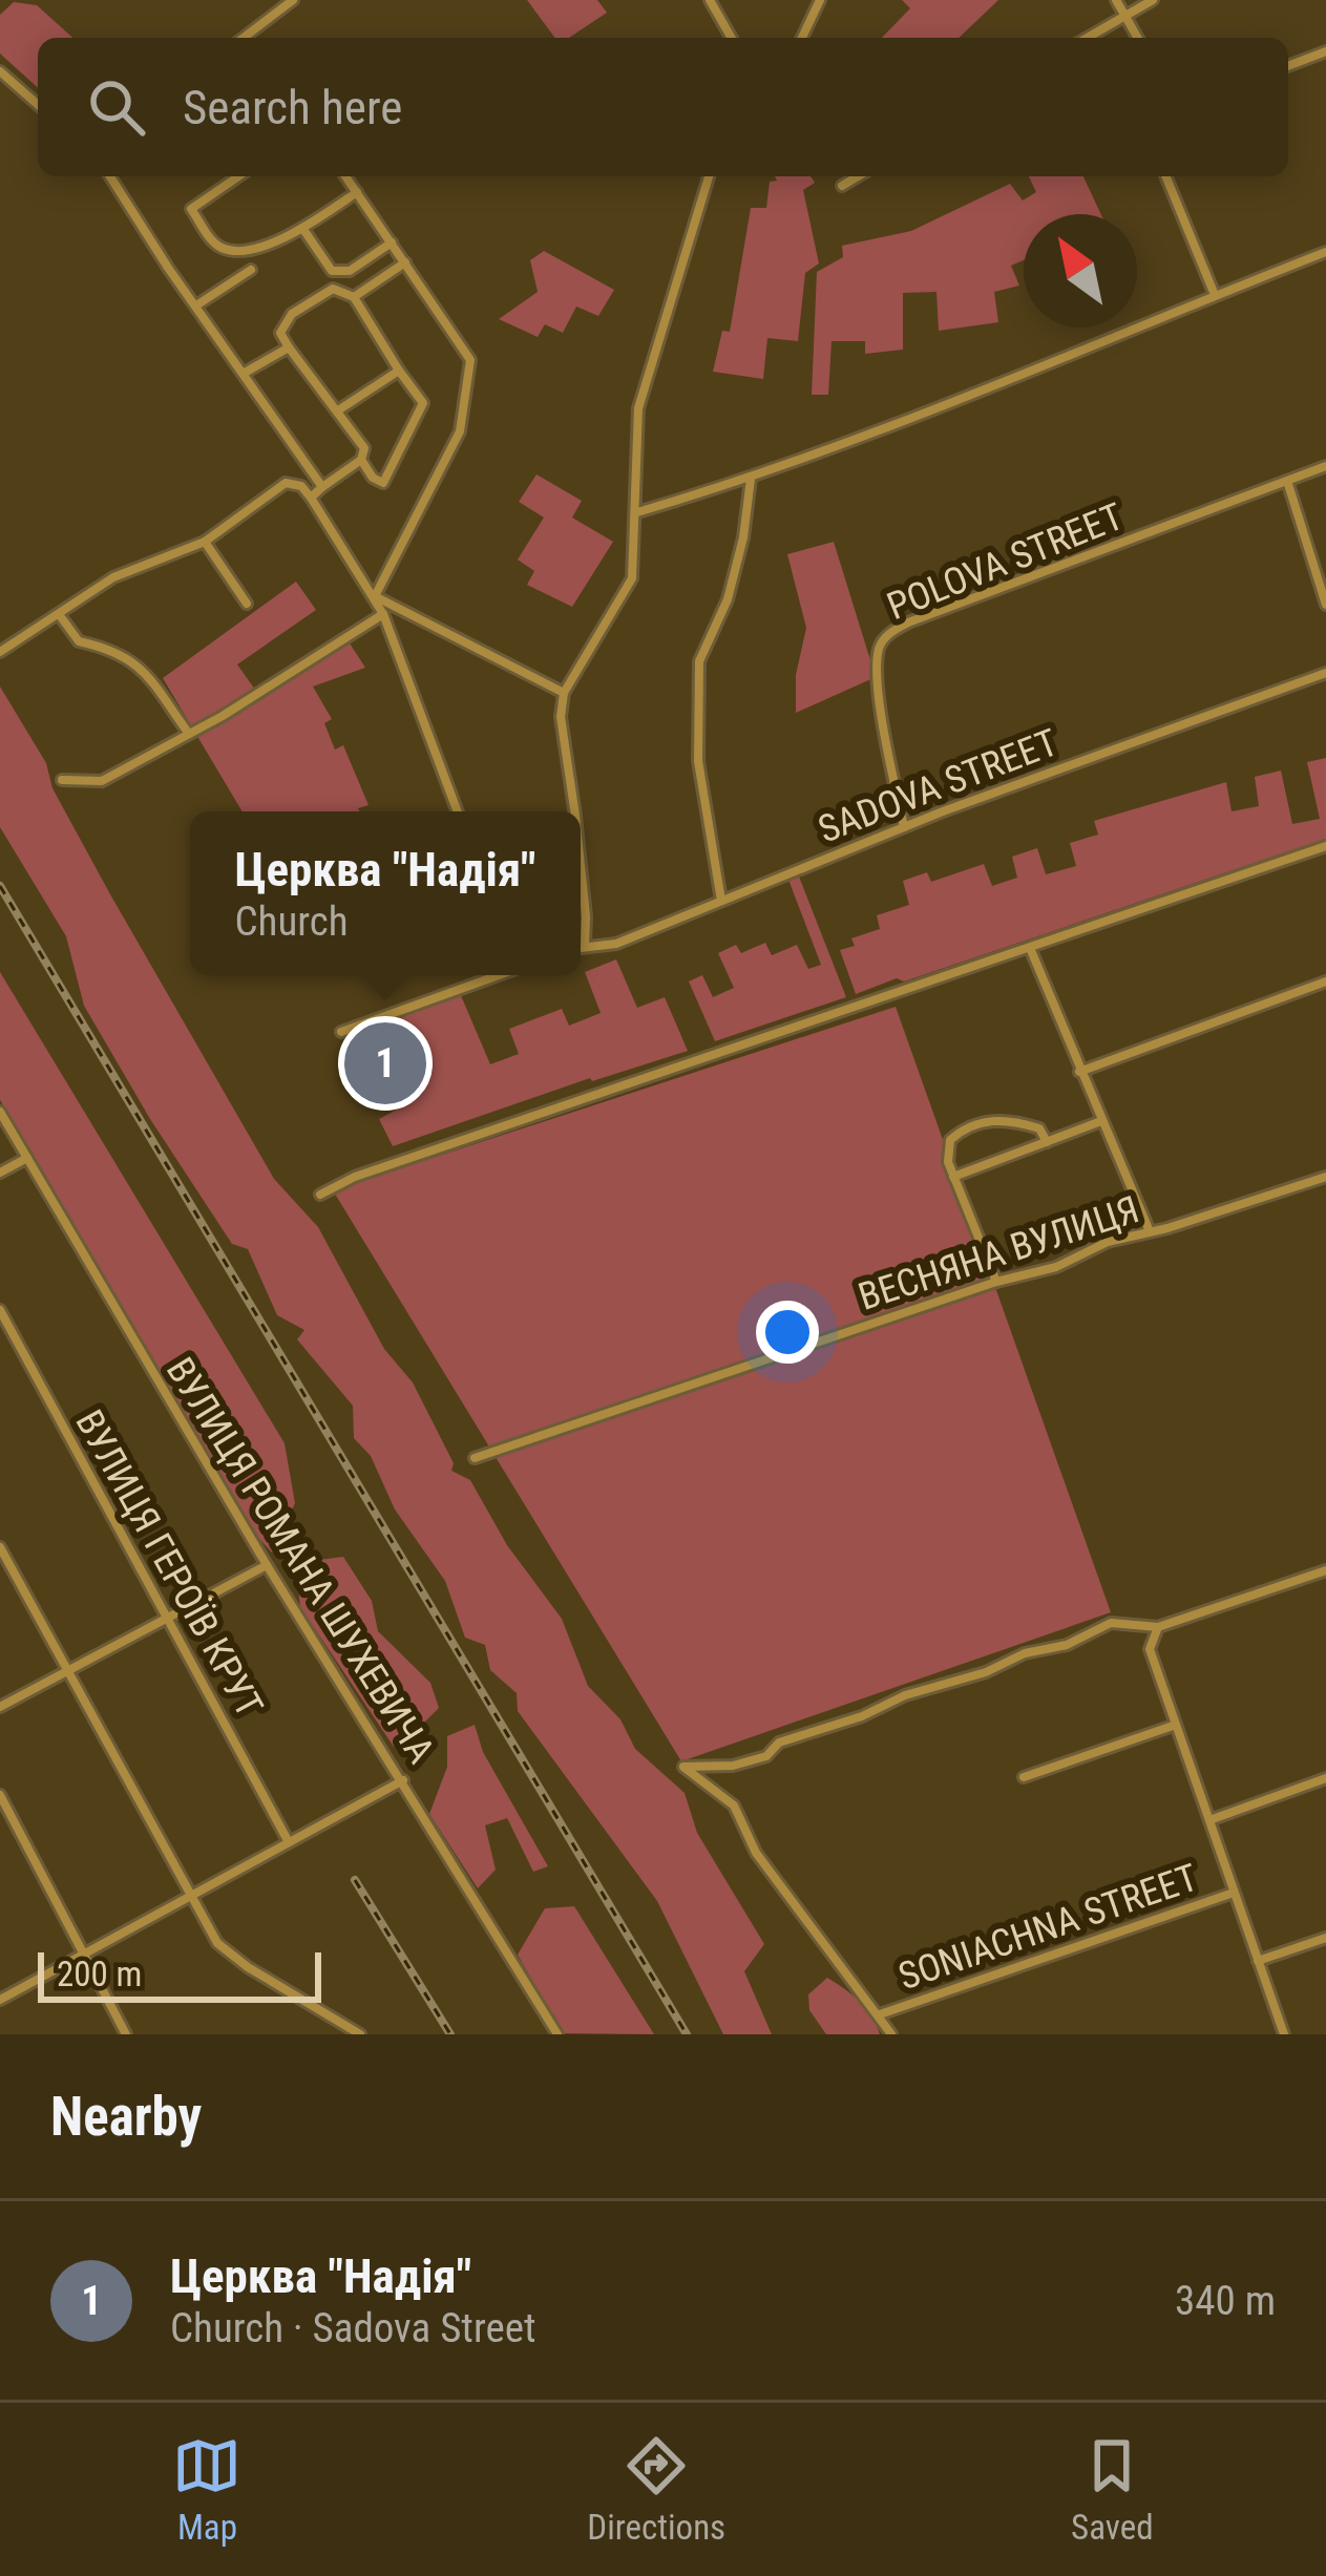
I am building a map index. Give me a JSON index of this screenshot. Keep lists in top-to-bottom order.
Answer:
{
  "streets": {
    "street": [
      "POLOVA STREET",
      "SADOVA STREET",
      "ВЕСНЯНА ВУЛИЦЯ",
      "ВУЛИЦЯ РОМАНА ШУХЕВИЧА",
      "ВУЛИЦЯ ГЕРОЇВ КРУТ",
      "SONIACHNA STREET"
    ]
  },
  "crossings": [
    ["POLOVA STREET", "SADOVA STREET"]
  ],
  "scale_bar": "200 m",
  "north": "top left",
  "page": {
    "search": "Search here",
    "popup": ["Церква \"Надія\"", "Church"],
    "pins": "1",
    "scale": "200 m",
    "heading": "Nearby",
    "list": [
      {
        "mark": "1",
        "name": "Церква \"Надія\"",
        "note": "Church · Sadova Street",
        "value": "340 m"
      }
    ],
    "nav": ["Map", "Directions", "Saved"]
  }
}
